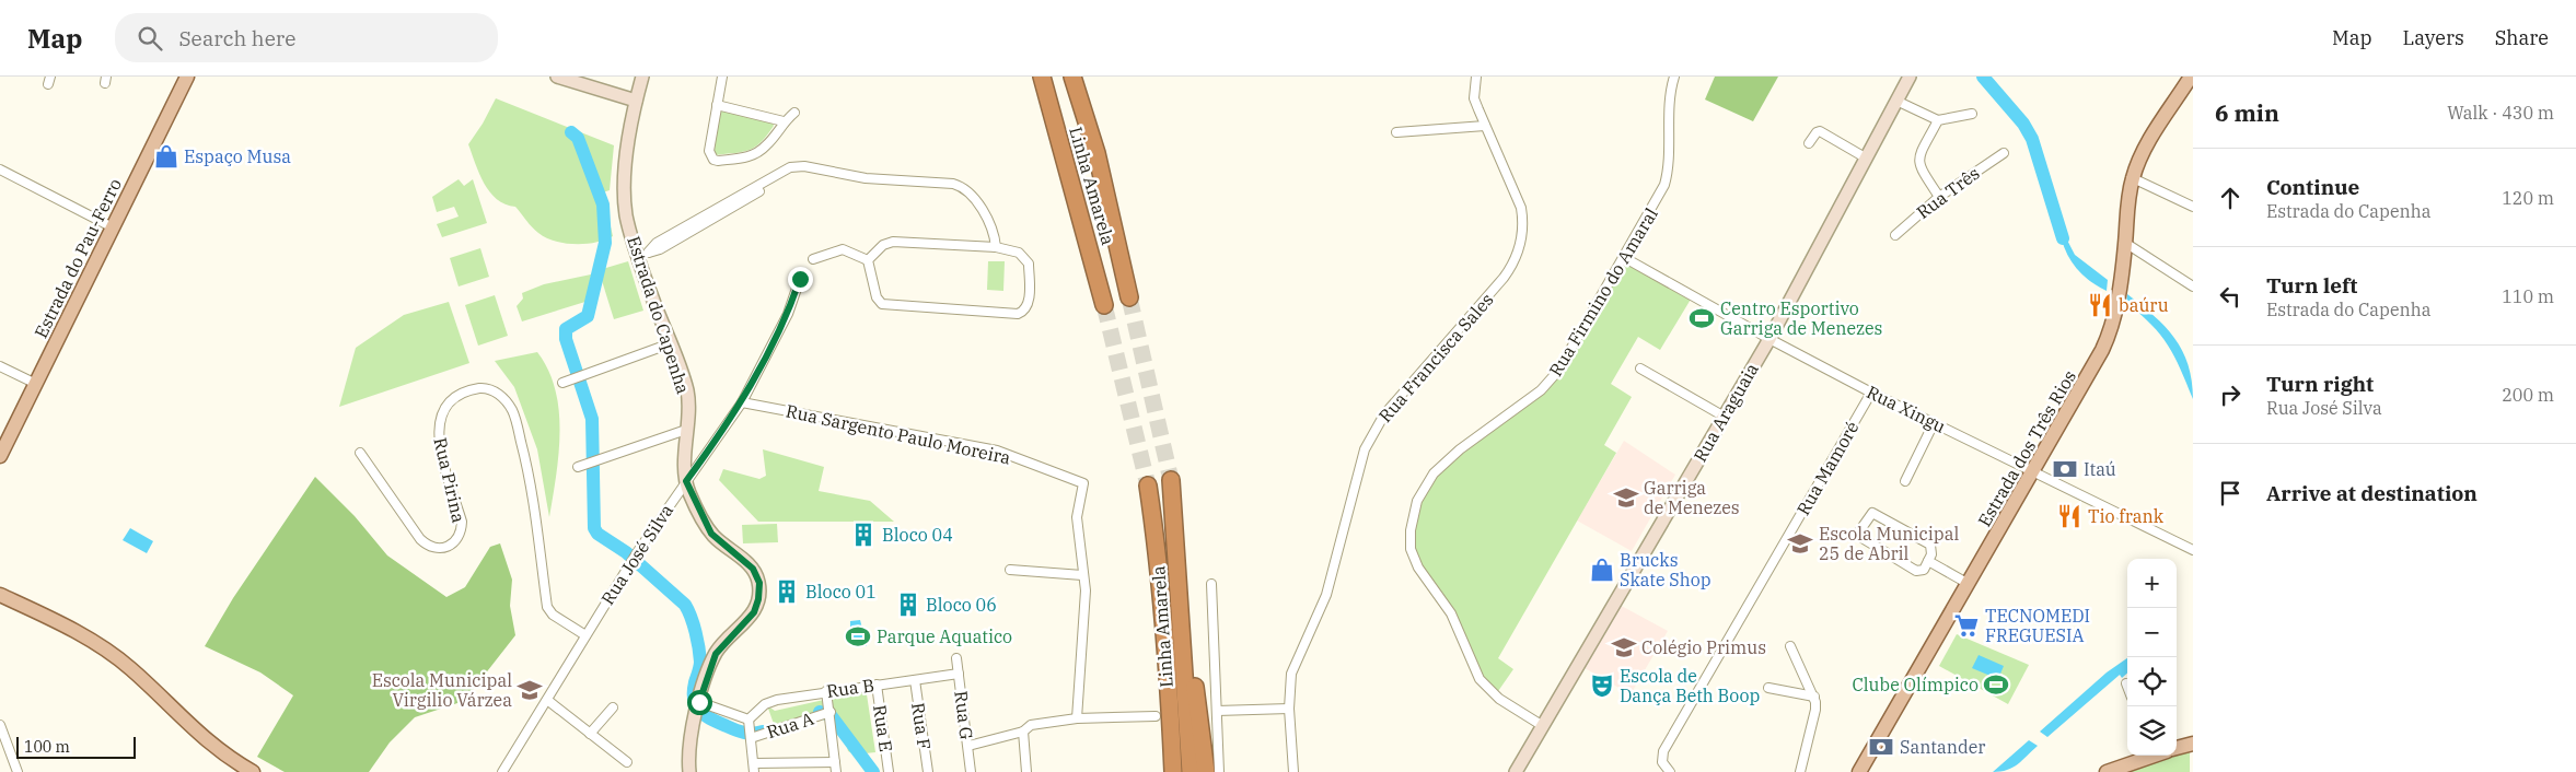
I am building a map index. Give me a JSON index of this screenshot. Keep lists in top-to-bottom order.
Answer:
{
  "streets": {
    "highway": ["Linha Amarela"],
    "main road": ["Estrada do Pau-Ferro", "Estrada dos Três Rios"],
    "street": [
      "Rua Três",
      "Rua Firmino do Amaral",
      "Estrada do Capenha",
      "Rua Francisca Sales",
      "Rua Xingu",
      "Rua Araguaia",
      "Rua Sargento Paulo Moreira",
      "Rua Mamoré",
      "Rua Pirina",
      "Rua José Silva",
      "Rua B",
      "Rua G",
      "Rua A",
      "Rua F",
      "Rua E"
    ]
  },
  "crossings": [
    ["Rua Firmino do Amaral", "Rua Xingu"],
    ["Rua Firmino do Amaral", "Rua Araguaia"],
    ["Estrada do Capenha", "Rua José Silva"],
    ["Rua Xingu", "Rua Araguaia"],
    ["Rua Xingu", "Estrada dos Três Rios"],
    ["Rua Xingu", "Rua Mamoré"],
    ["Rua Sargento Paulo Moreira", "Rua José Silva"],
    ["Rua Pirina", "Rua José Silva"],
    ["Rua B", "Rua G"],
    ["Rua B", "Rua F"],
    ["Rua B", "Rua E"]
  ],
  "places": {
    "shop": ["Espaço Musa", "Brucks Skate Shop"],
    "restaurant": ["baúru", "Tio frank"],
    "sports": ["Centro Esportivo Garriga de Menezes", "Parque Aquatico", "Clube Olímpico"],
    "bank": ["Itaú", "Santander"],
    "school or university": [
      "Garriga de Menezes",
      "Escola Municipal 25 de Abril",
      "Colégio Primus",
      "Escola Municipal Virgilio Várzea"
    ],
    "building": ["Bloco 04", "Bloco 01", "Bloco 06"],
    "supermarket": ["TECNOMEDI FREGUESIA"],
    "theatre": ["Escola de Dança Beth Boop"]
  },
  "scale_bar": "100 m",
  "page": {
    "header": "Map",
    "search": "Search here",
    "nav": ["Map", "Layers", "Share"],
    "heading": ["6 min", "Walk · 430 m"],
    "list": [
      ["Continue", "Estrada do Capenha", "120 m"],
      ["Turn left", "Estrada do Capenha", "110 m"],
      ["Turn right", "Rua José Silva", "200 m"],
      "Arrive at destination"
    ],
    "map_buttons": ["+", "−"],
    "scale": "100 m"
  }
}
